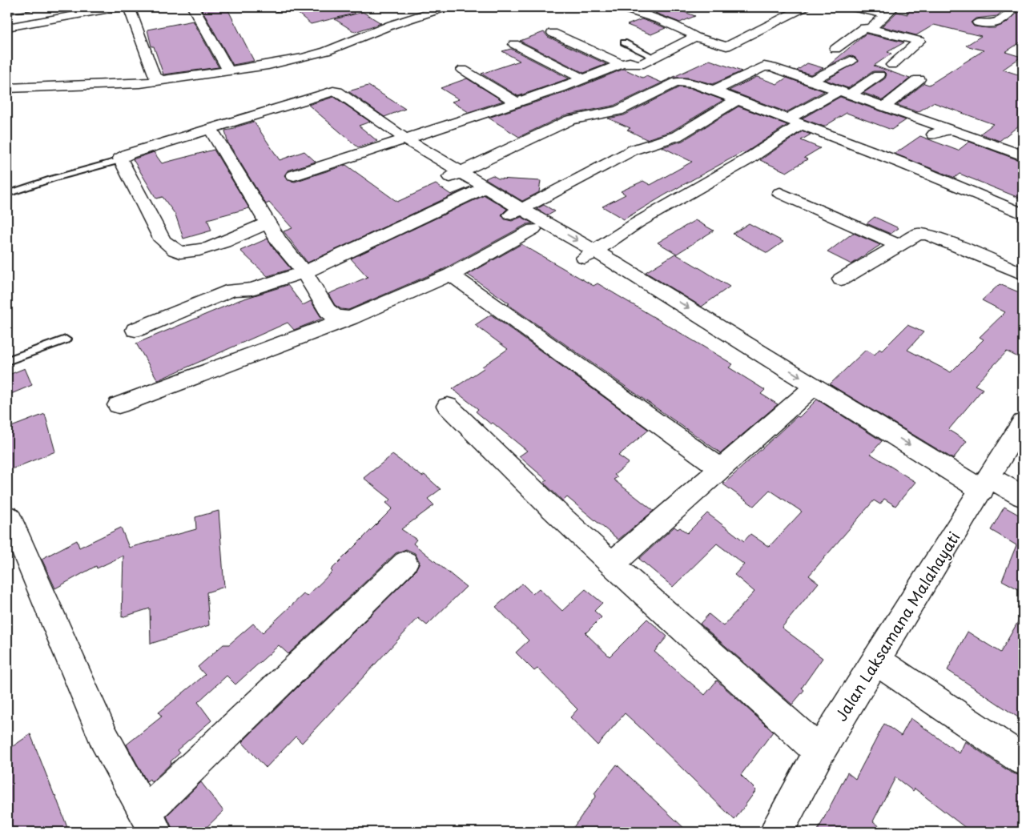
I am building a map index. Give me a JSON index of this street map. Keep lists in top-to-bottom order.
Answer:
{
  "streets": {
    "main road": ["Jalan Laksamana Malahayati"]
  }
}
